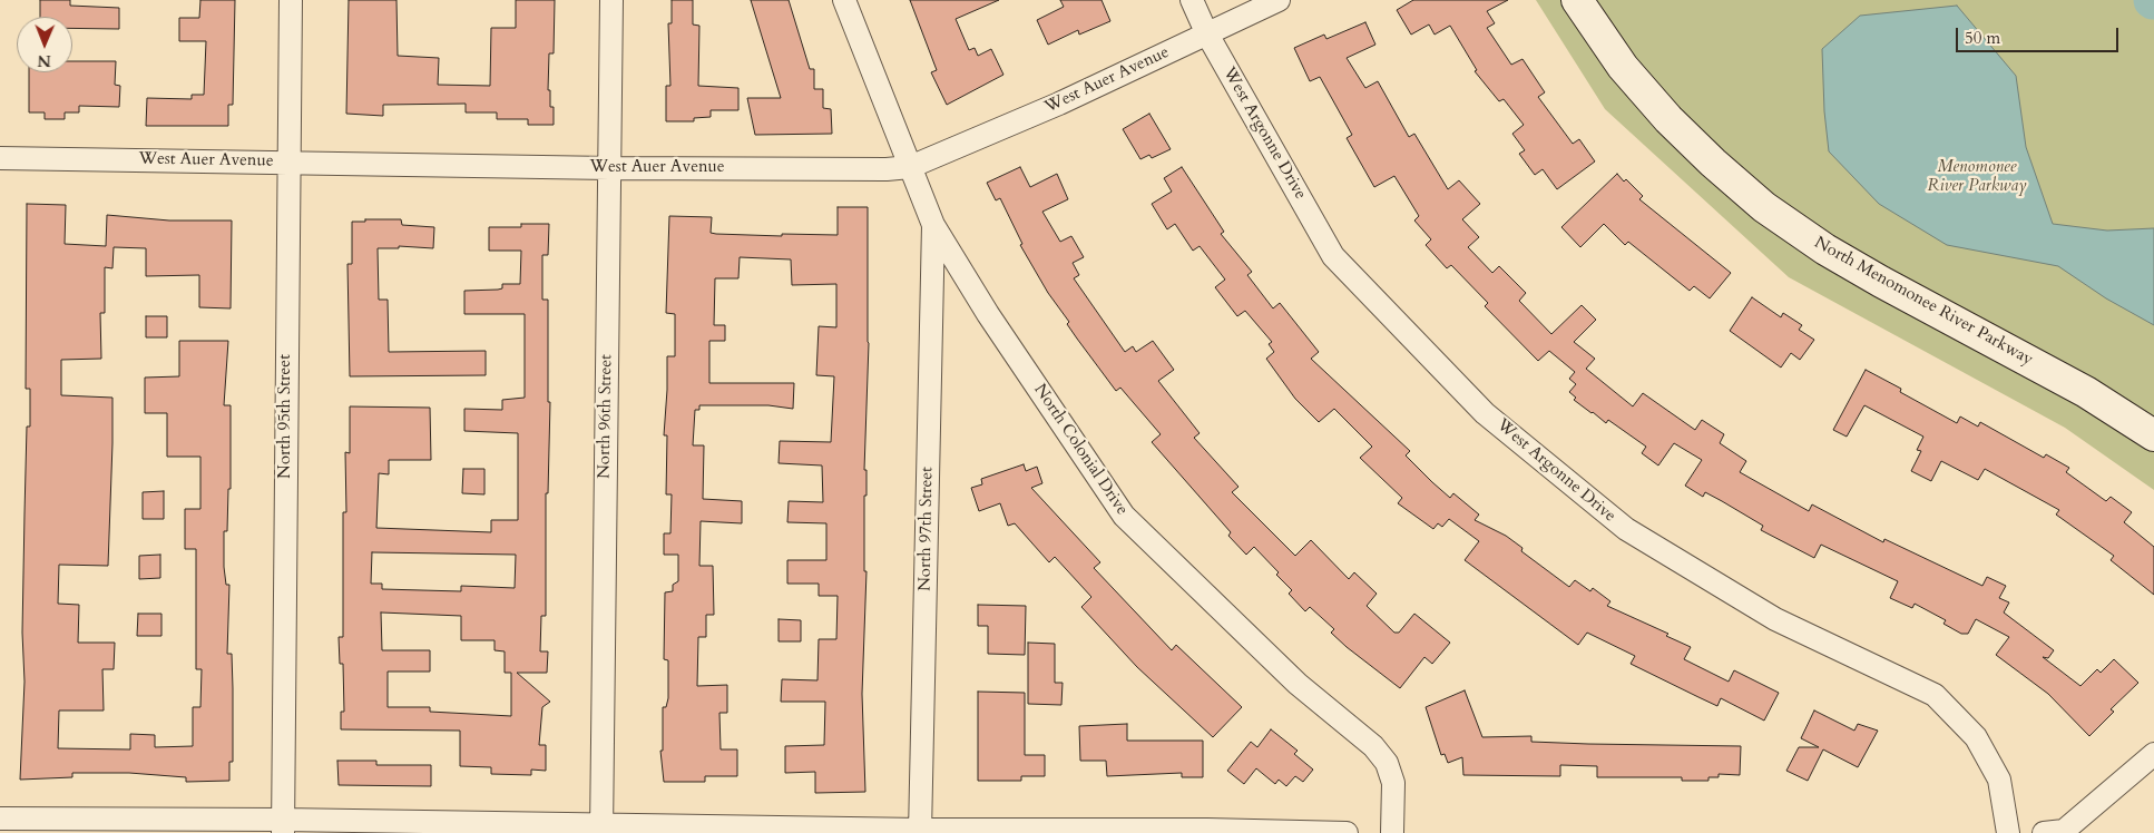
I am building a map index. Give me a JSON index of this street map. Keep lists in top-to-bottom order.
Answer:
{
  "streets": {
    "street": [
      "West Auer Avenue",
      "West Argonne Drive",
      "North Menomonee River Parkway",
      "North 95th Street",
      "North 96th Street",
      "North Colonial Drive",
      "North 97th Street"
    ]
  },
  "crossings": [
    ["West Auer Avenue", "West Argonne Drive"],
    ["West Auer Avenue", "North 95th Street"],
    ["West Auer Avenue", "North 96th Street"],
    ["West Auer Avenue", "North Colonial Drive"],
    ["North Colonial Drive", "North 97th Street"]
  ],
  "parks": ["Menomonee River Parkway"],
  "scale_bar": "50 m",
  "north": "bottom"
}
